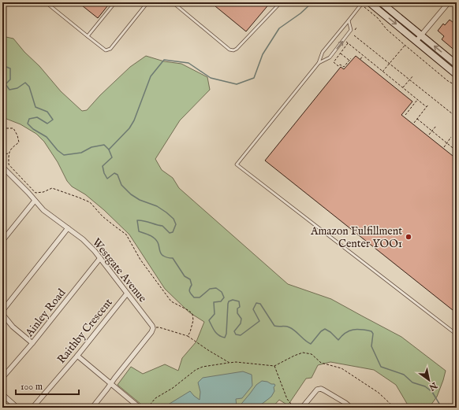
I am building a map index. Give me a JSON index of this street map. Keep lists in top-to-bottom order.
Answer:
{
  "streets": {
    "street": ["Westgate Avenue", "Ainley Road", "Raithby Crescent"]
  },
  "crossings": [
    ["Westgate Avenue", "Ainley Road"],
    ["Westgate Avenue", "Raithby Crescent"]
  ],
  "places": ["Amazon Fulfillment Center YOO1"],
  "scale_bar": "100 m",
  "north": "bottom right"
}
